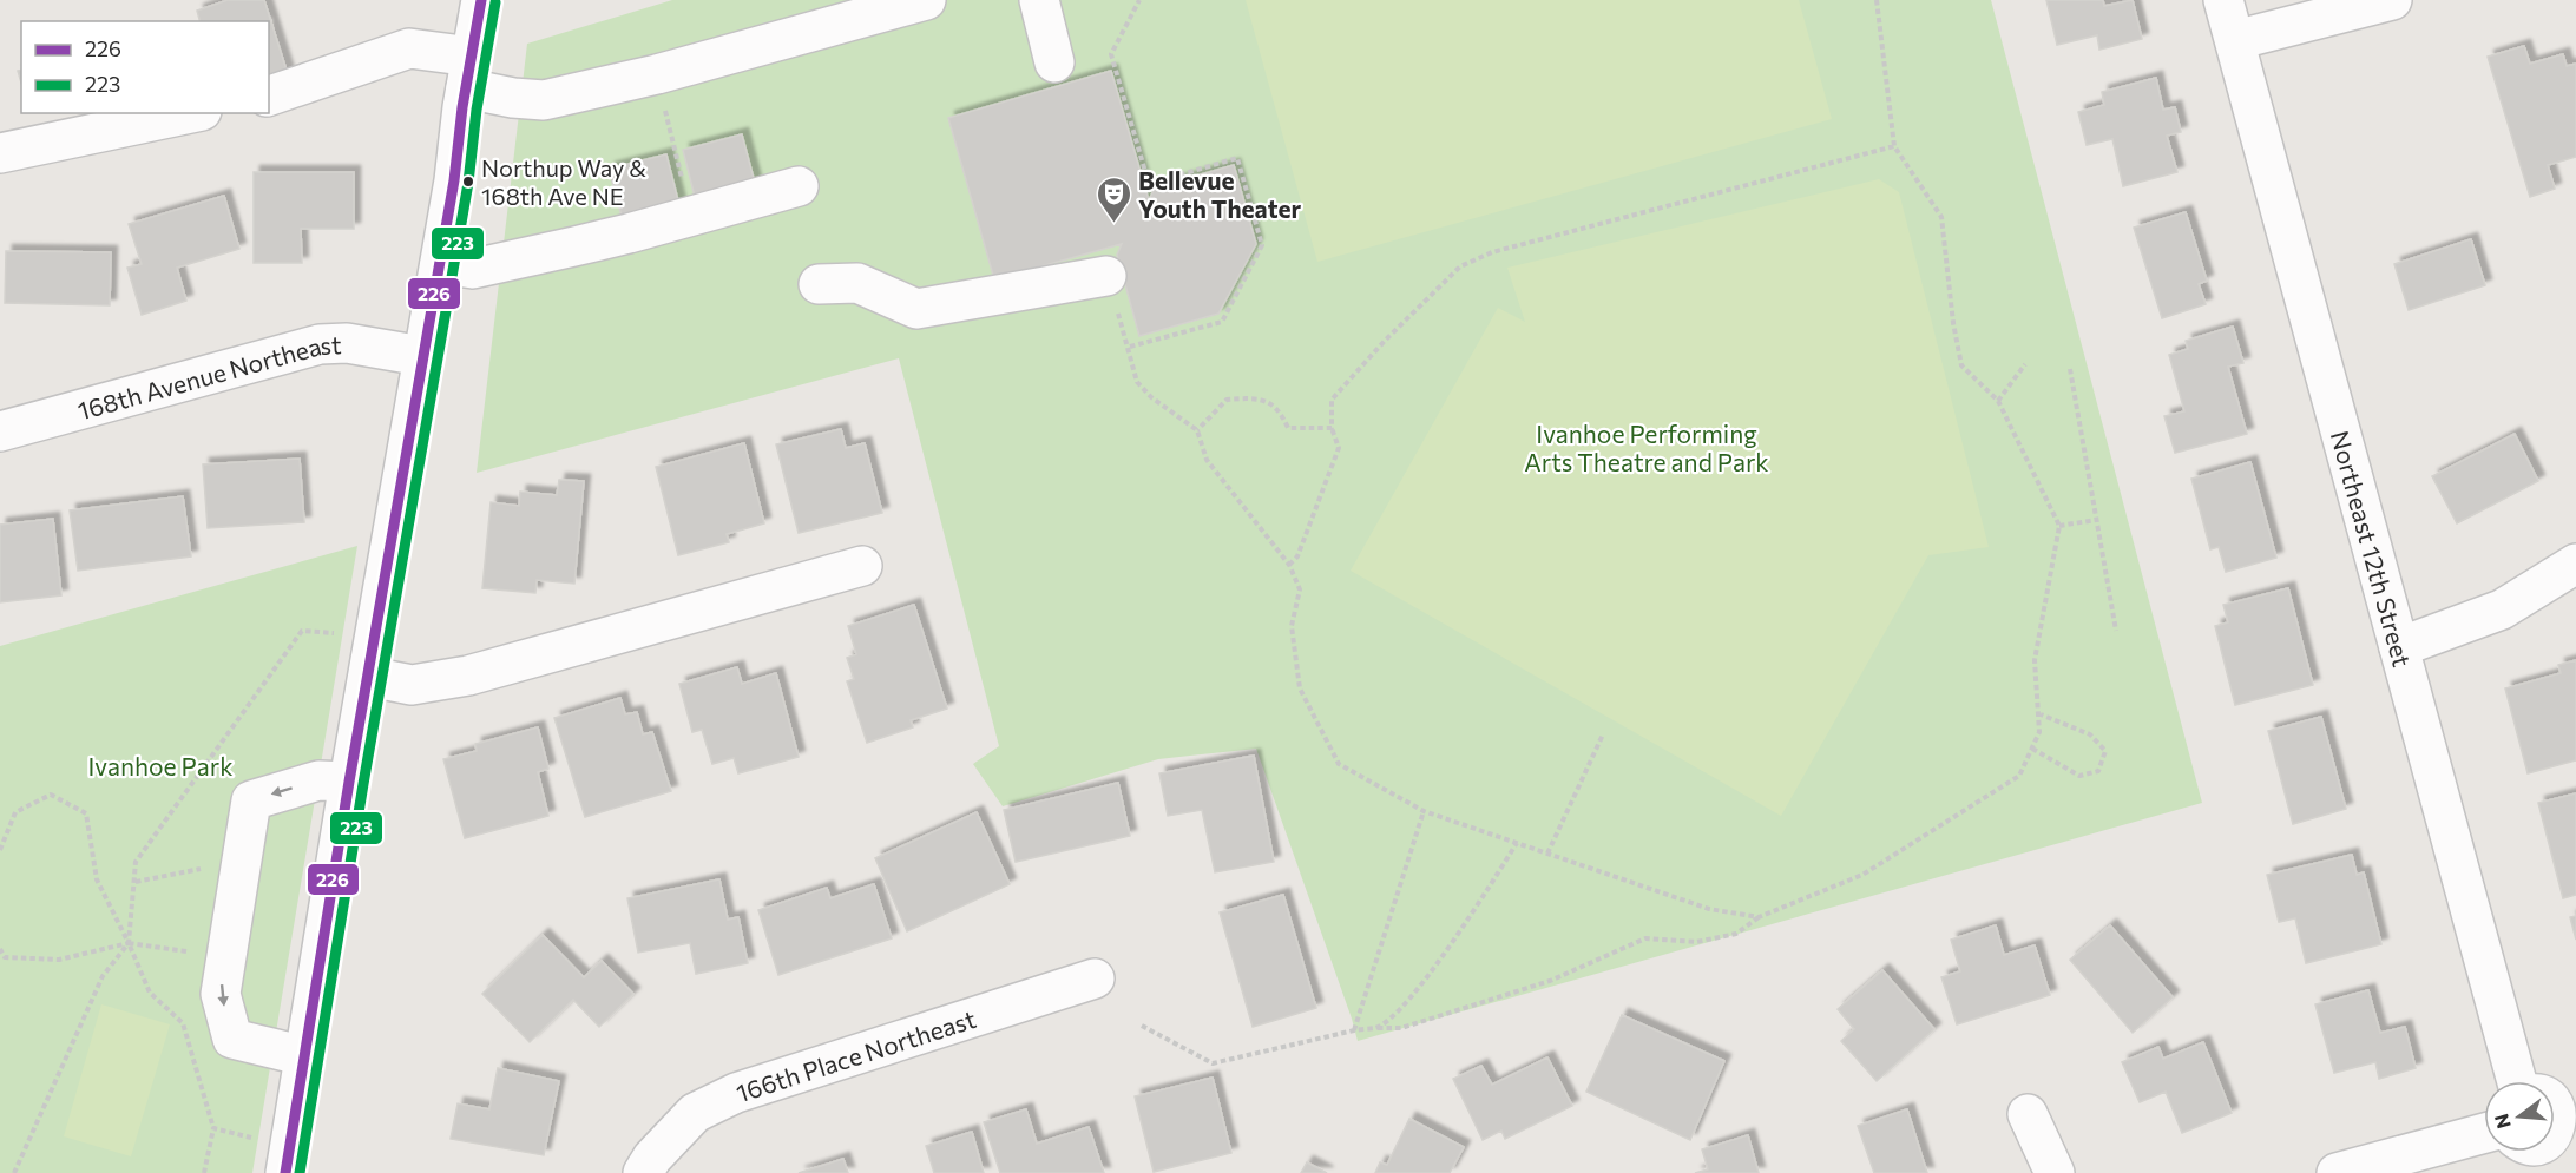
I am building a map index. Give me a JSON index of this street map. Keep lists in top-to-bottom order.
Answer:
{
  "streets": {
    "street": ["168th Avenue Northeast", "Northeast 12th Street", "166th Place Northeast"]
  },
  "parks": ["Ivanhoe Performing Arts Theatre and Park", "Ivanhoe Park"],
  "places": {
    "other": ["Northup Way & 168th Ave NE"],
    "theatre": ["Bellevue Youth Theater"]
  },
  "lines": ["transit line 226", "transit line 223"],
  "legend": ["226", "223"],
  "north": "left"
}
